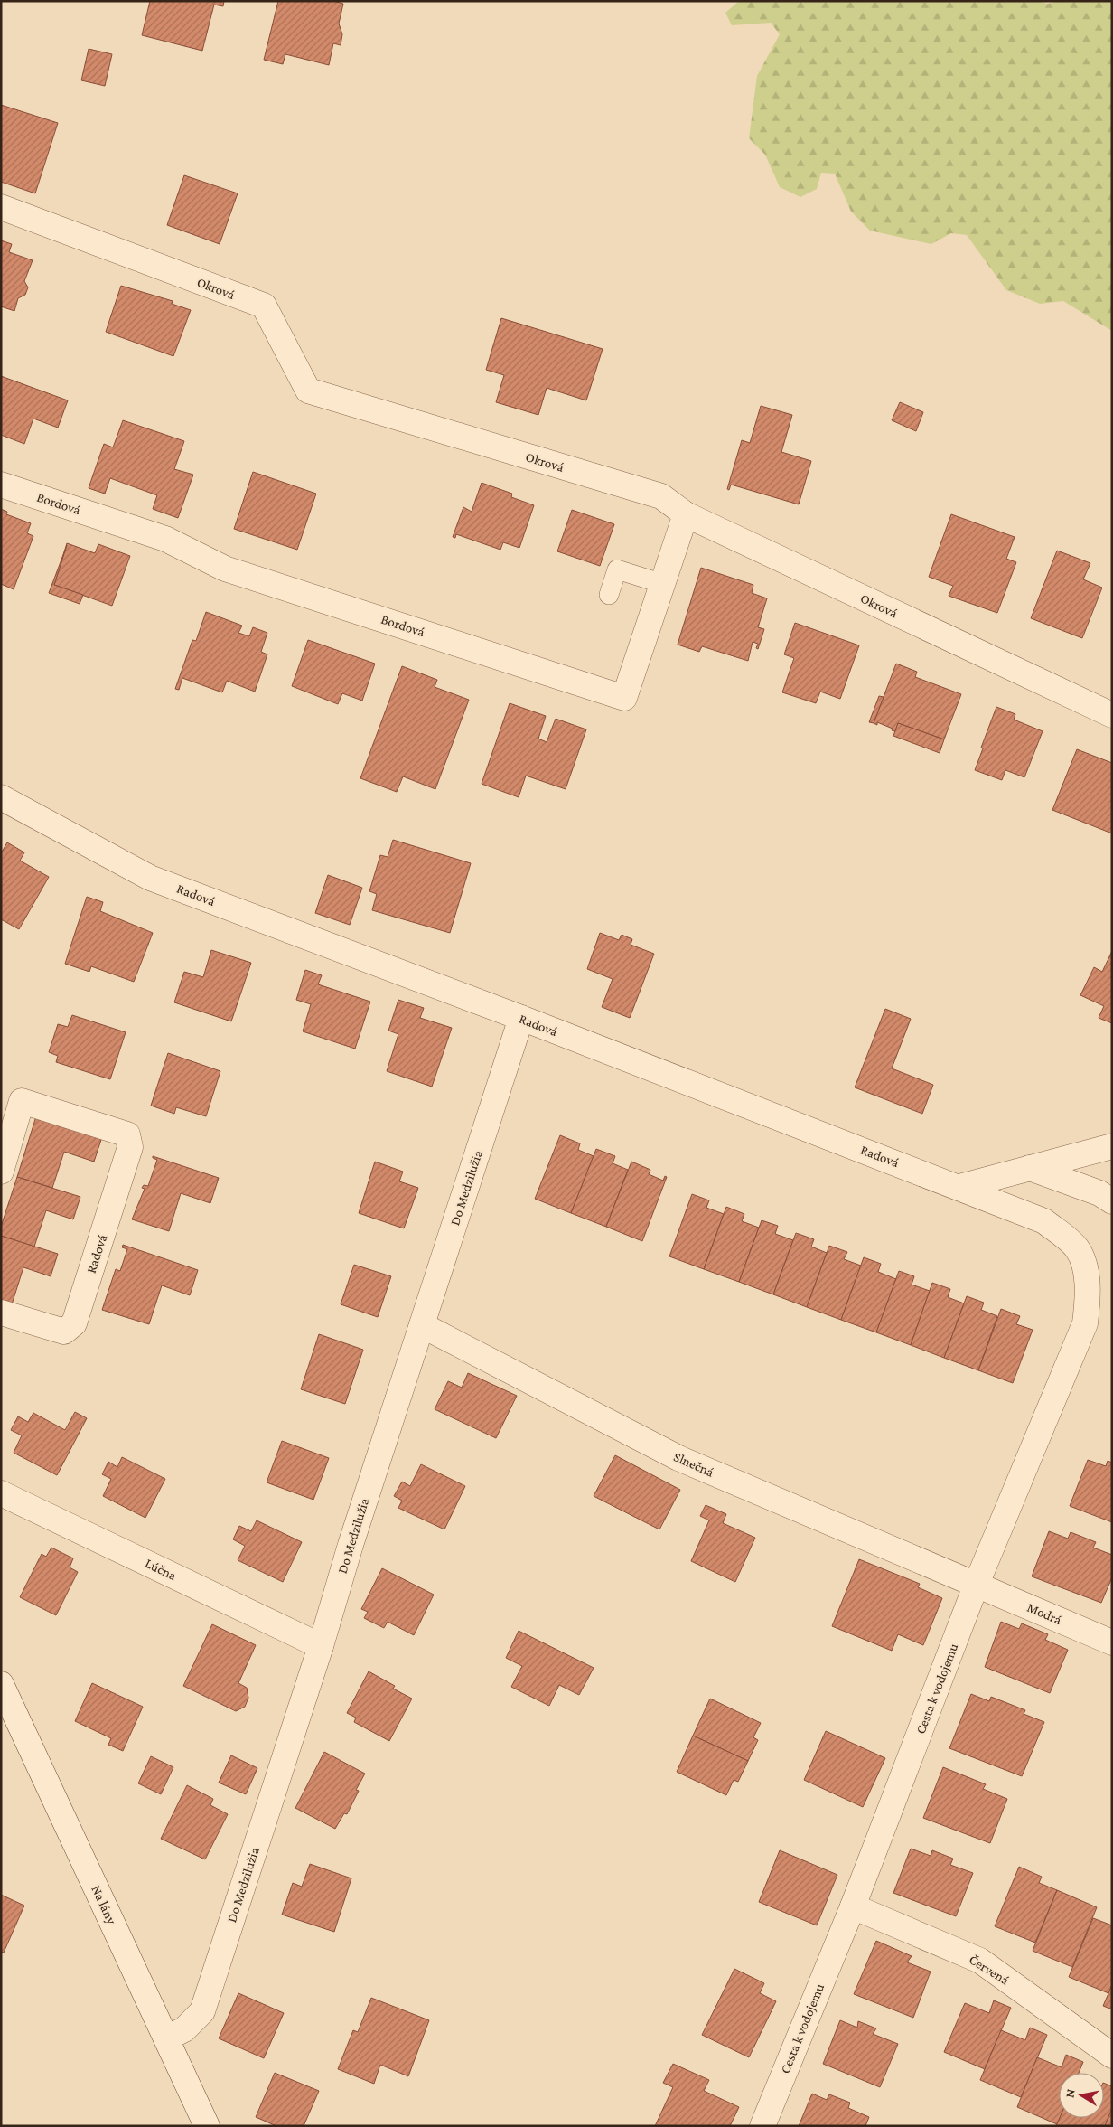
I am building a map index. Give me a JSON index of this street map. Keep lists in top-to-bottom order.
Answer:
{
  "streets": {
    "street": [
      "Okrová",
      "Bordová",
      "Radová",
      "Do Medzilužia",
      "Slnečná",
      "Lúčna",
      "Modrá",
      "Cesta k vodojemu",
      "Na lány",
      "Červená"
    ]
  },
  "crossings": [
    ["Okrová", "Bordová"],
    ["Radová", "Do Medzilužia"],
    ["Radová", "Cesta k vodojemu"],
    ["Do Medzilužia", "Slnečná"],
    ["Do Medzilužia", "Lúčna"],
    ["Do Medzilužia", "Na lány"],
    ["Slnečná", "Modrá"],
    ["Slnečná", "Cesta k vodojemu"],
    ["Modrá", "Cesta k vodojemu"],
    ["Cesta k vodojemu", "Červená"]
  ],
  "north": "left"
}
